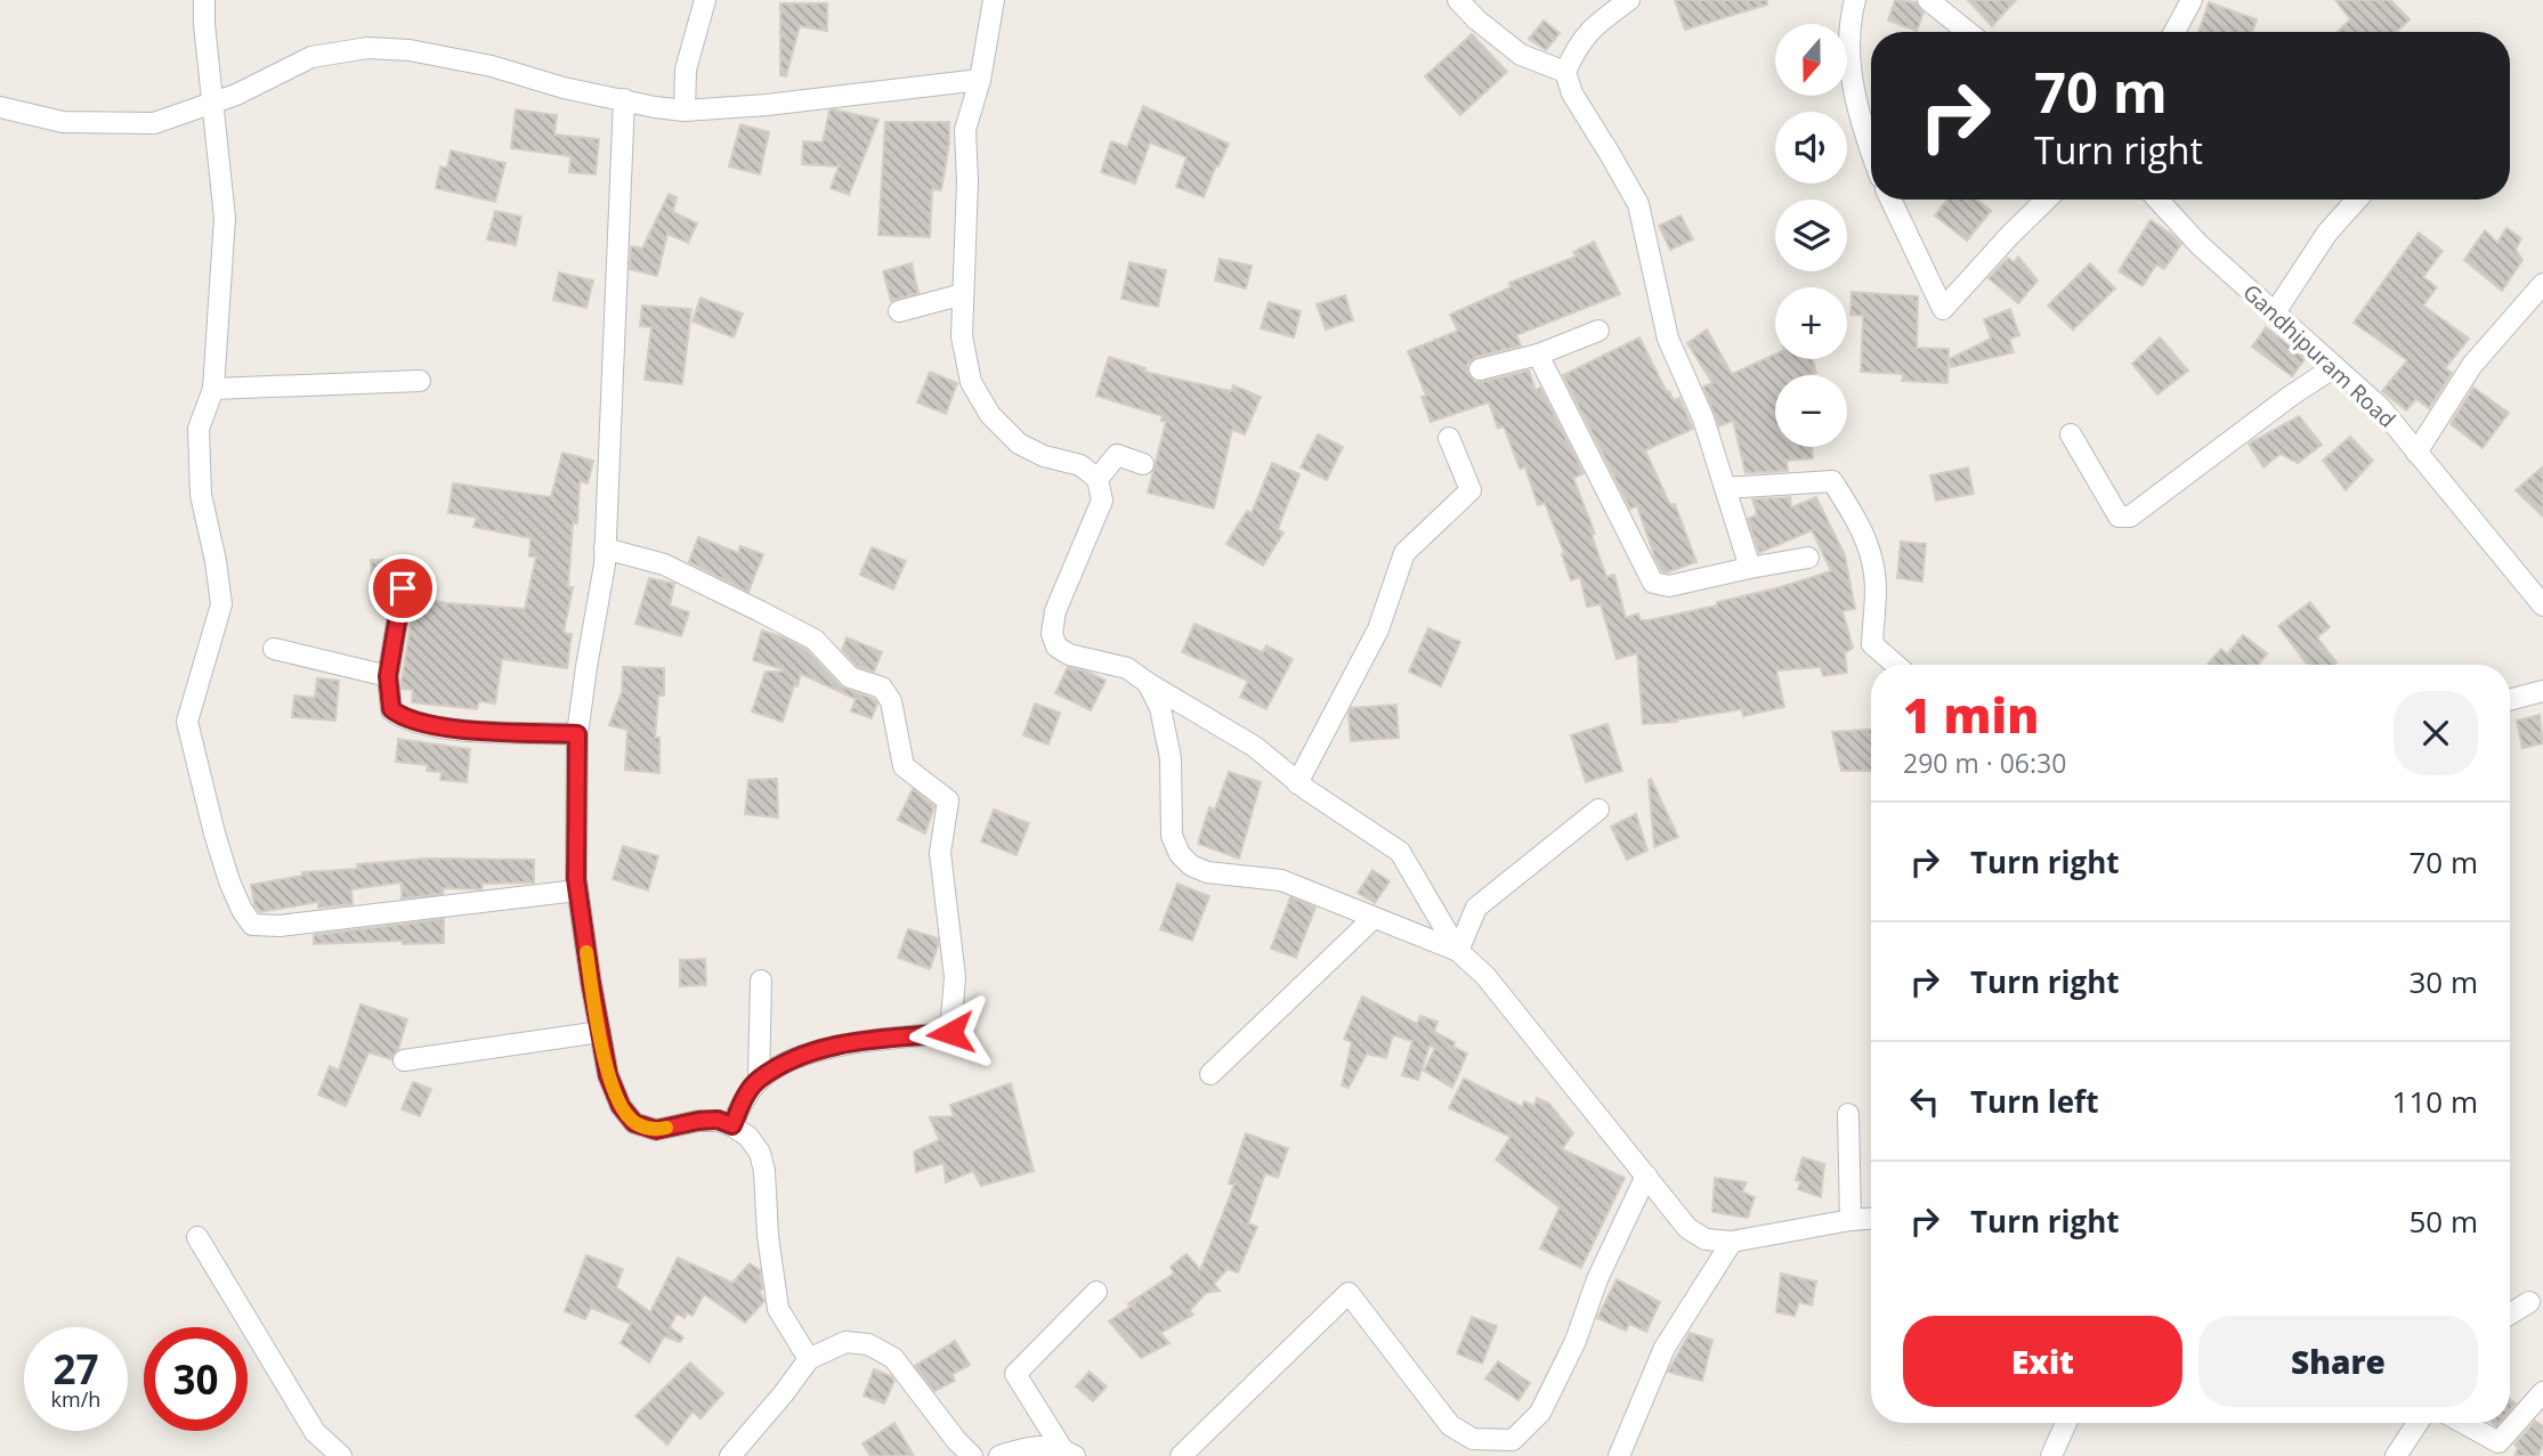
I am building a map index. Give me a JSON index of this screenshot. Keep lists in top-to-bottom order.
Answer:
{
  "streets": {
    "street": ["Gandhipuram Road"]
  },
  "north": "bottom",
  "page": {
    "map_buttons": ["+", "−"],
    "turn": ["70 m", "Turn right"],
    "heading": ["1 min", "290 m · 06:30"],
    "list": [
      {
        "name": "Turn right",
        "value": "70 m"
      },
      {
        "name": "Turn right",
        "value": "30 m"
      },
      {
        "name": "Turn left",
        "value": "110 m"
      },
      {
        "name": "Turn right",
        "value": "50 m"
      }
    ],
    "buttons": ["Exit", "Share"],
    "speed": "27 km/h",
    "limit": "30"
  }
}
